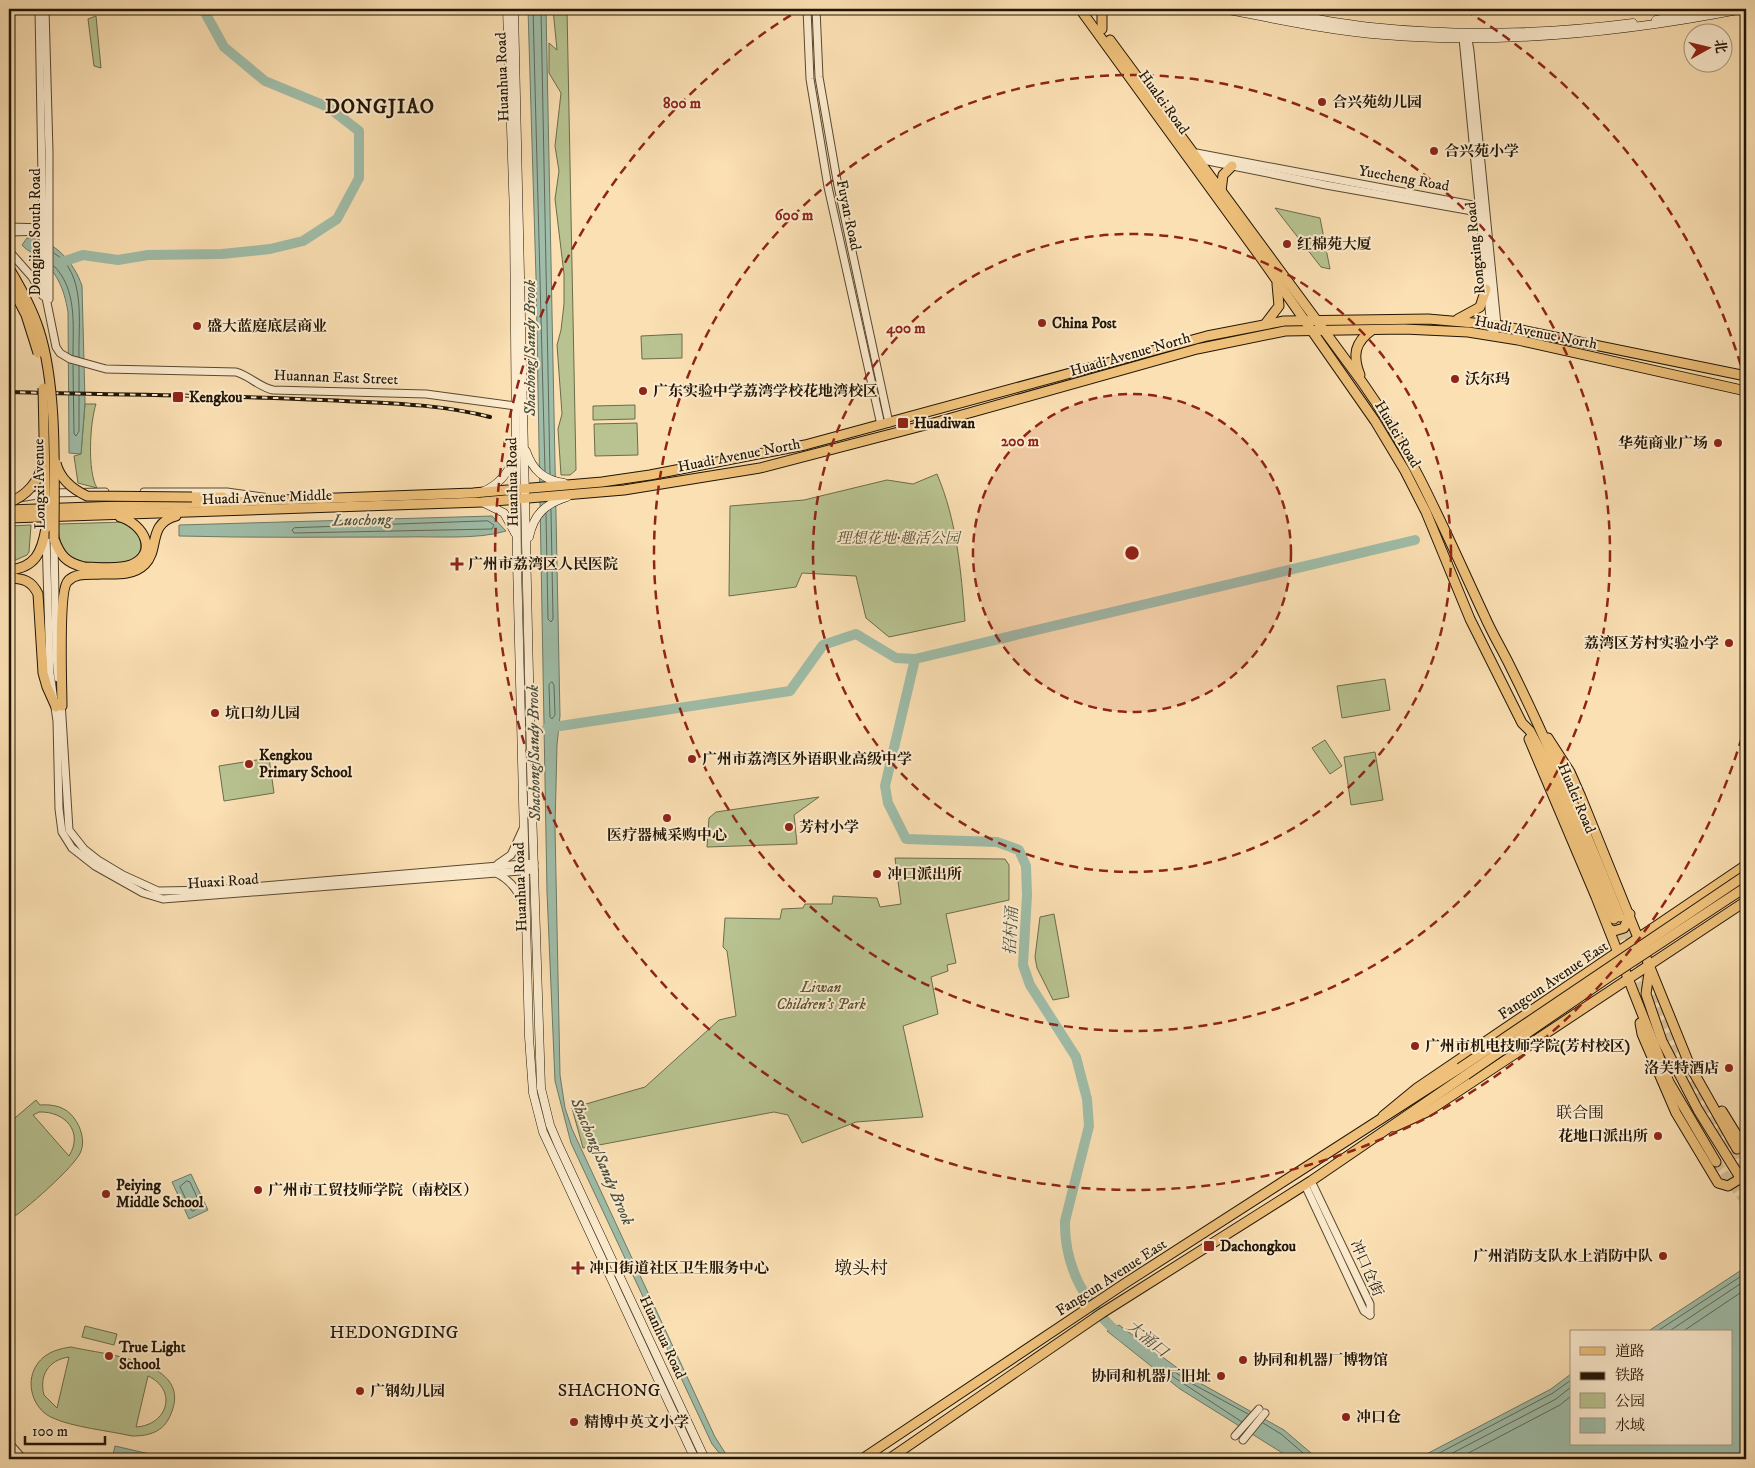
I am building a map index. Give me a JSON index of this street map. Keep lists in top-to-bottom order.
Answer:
{
  "streets": {
    "main road": [
      "Huanhua Road",
      "Hualei Road",
      "Huadi Avenue North",
      "Longxi Avenue",
      "Huadi Avenue Middle",
      "Fangcun Avenue East"
    ],
    "street": [
      "Yuecheng Road",
      "Fuyan Road",
      "Dongjiao South Road",
      "Rongxing Road",
      "Huannan East Street",
      "Huaxi Road",
      "冲口仓街"
    ]
  },
  "crossings": [
    ["Huanhua Road", "Huadi Avenue North"],
    ["Huanhua Road", "Huannan East Street"],
    ["Huanhua Road", "Huadi Avenue Middle"],
    ["Huanhua Road", "Huaxi Road"],
    ["Hualei Road", "Yuecheng Road"],
    ["Hualei Road", "Huadi Avenue North"],
    ["Yuecheng Road", "Rongxing Road"],
    ["Fuyan Road", "Huadi Avenue North"],
    ["Dongjiao South Road", "Huannan East Street"],
    ["Rongxing Road", "Huadi Avenue North"],
    ["Huadi Avenue North", "Huadi Avenue Middle"],
    ["Longxi Avenue", "Huaxi Road"],
    ["Fangcun Avenue East", "冲口仓街"]
  ],
  "districts": [
    "DONGJIAO",
    "联合围",
    "墩头村",
    "HEDONGDING",
    "SHACHONG"
  ],
  "water": [
    "Shachong/Sandy Brook",
    "Luochong",
    "招村涌",
    "大涌口"
  ],
  "parks": ["理想花地·趣活公园", "Liwan Children's Park"],
  "places": {
    "other": [
      "合兴苑幼儿园",
      "合兴苑小学",
      "红棉苑大厦",
      "China Post",
      "盛大蓝庭底层商业",
      "沃尔玛",
      "广东实验中学荔湾学校花地湾校区",
      "华苑商业广场",
      "荔湾区芳村实验小学",
      "坑口幼儿园",
      "广州市荔湾区外语职业高级中学",
      "Kengkou Primary School",
      "医疗器械采购中心",
      "芳村小学",
      "冲口派出所",
      "广州市机电技师学院(芳村校区)",
      "洛芙特酒店",
      "花地口派出所",
      "广州市工贸技师学院（南校区）",
      "Peiying Middle School",
      "广州消防支队水上消防中队",
      "True Light School",
      "协同和机器厂博物馆",
      "协同和机器厂旧址",
      "广钢幼儿园",
      "冲口仓",
      "精博中英文小学"
    ],
    "transit": ["Kengkou", "Huadiwan", "Dachongkou"],
    "health": ["广州市荔湾区人民医院", "冲口街道社区卫生服务中心"]
  },
  "legend": [
    "道路",
    "铁路",
    "公园",
    "水域"
  ],
  "scale_bar": "100 m",
  "north": "right",
  "rings": [
    "800 m",
    "600 m",
    "400 m",
    "200 m"
  ]
}
